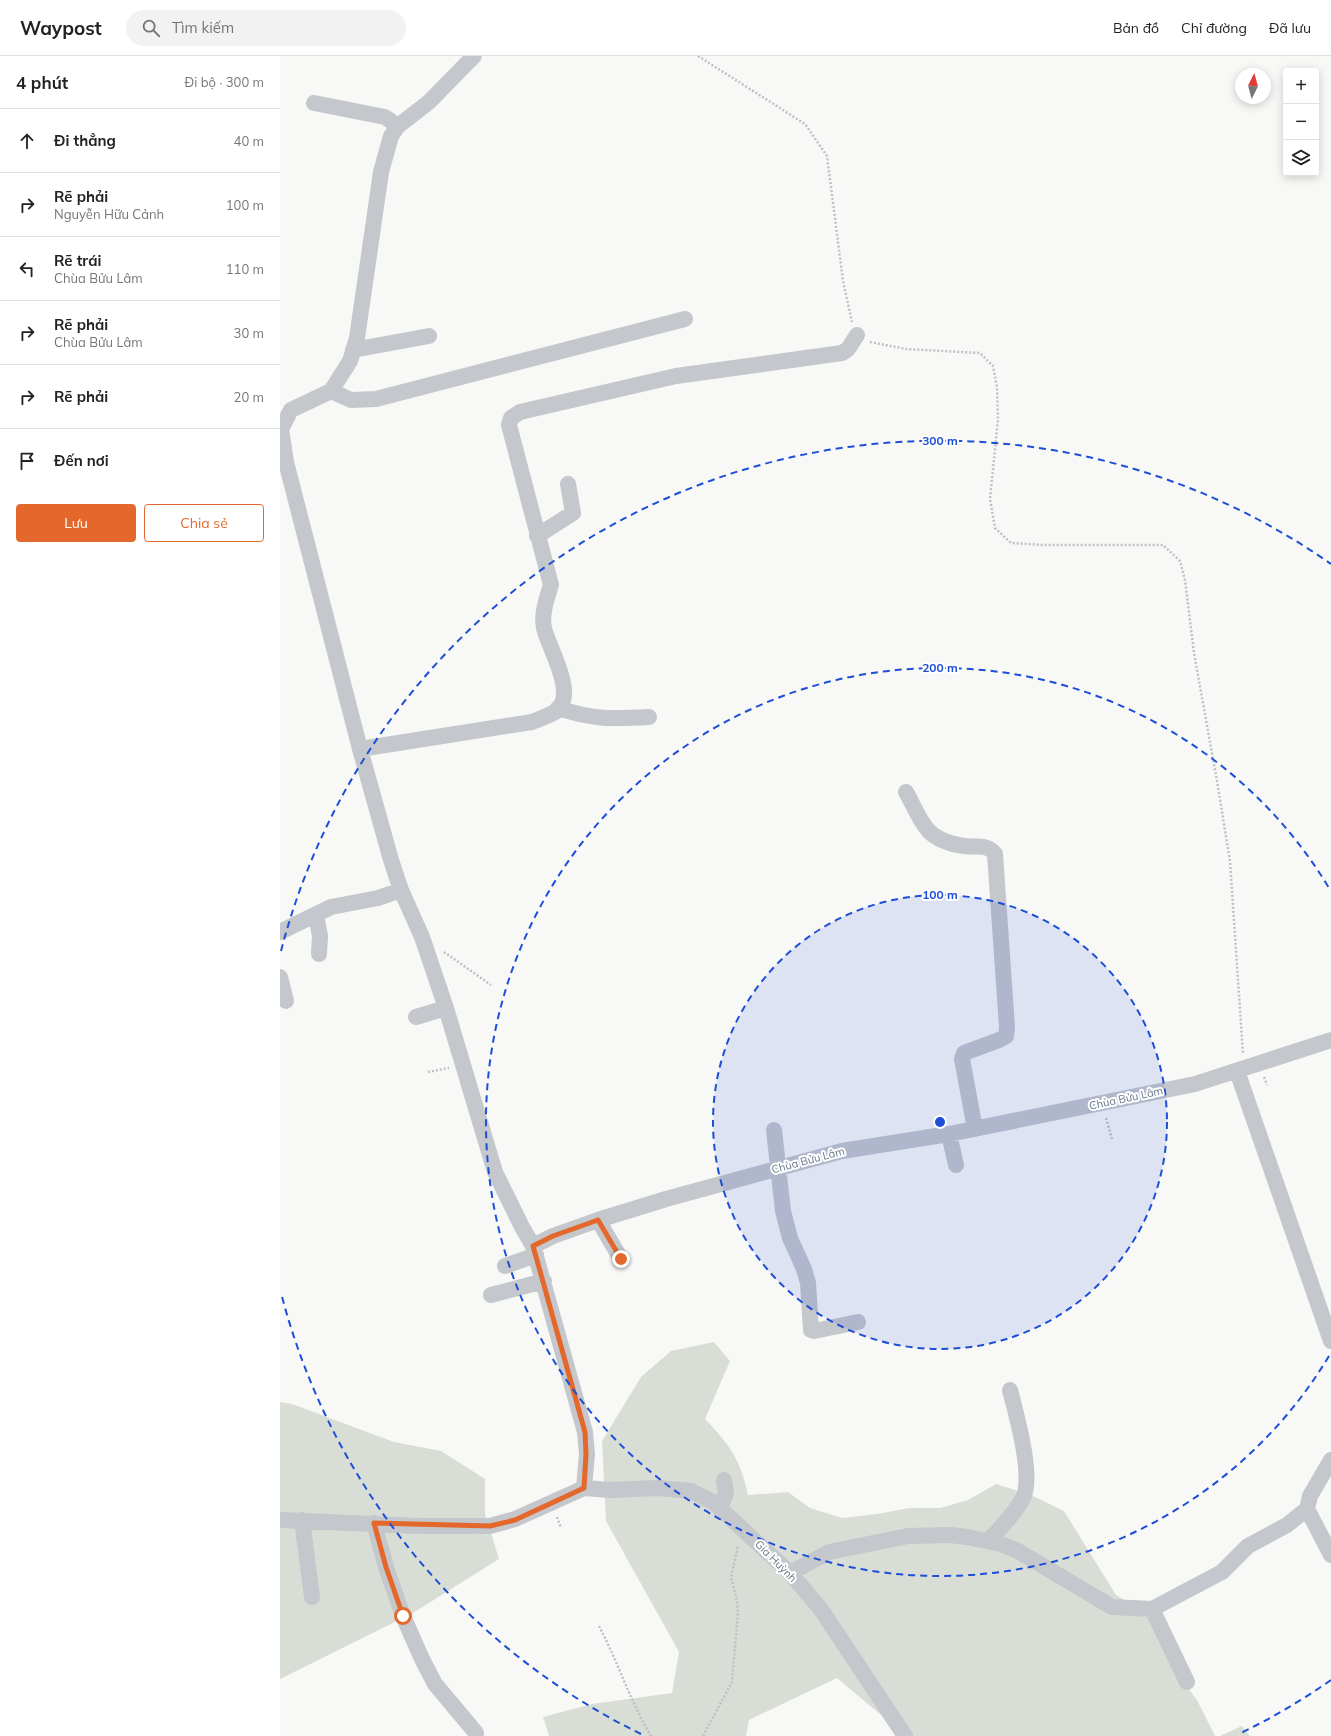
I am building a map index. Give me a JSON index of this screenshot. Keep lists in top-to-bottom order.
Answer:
{
  "streets": {
    "street": ["Chùa Bửu Lâm", "Gia Huỳnh"]
  },
  "north": "top",
  "page": {
    "header": "Waypost",
    "search": "Tìm kiếm",
    "nav": ["Bản đồ", "Chỉ đường", "Đã lưu"],
    "heading": ["4 phút", "Đi bộ · 300 m"],
    "map_buttons": ["+", "−"],
    "list": [
      ["Đi thẳng", "40 m"],
      ["Rẽ phải", "Nguyễn Hữu Cảnh", "100 m"],
      ["Rẽ trái", "Chùa Bửu Lâm", "110 m"],
      ["Rẽ phải", "Chùa Bửu Lâm", "30 m"],
      ["Rẽ phải", "20 m"],
      "Đến nơi"
    ],
    "buttons": ["Lưu", "Chia sẻ"]
  },
  "rings": ["300 m", "200 m", "100 m"]
}
